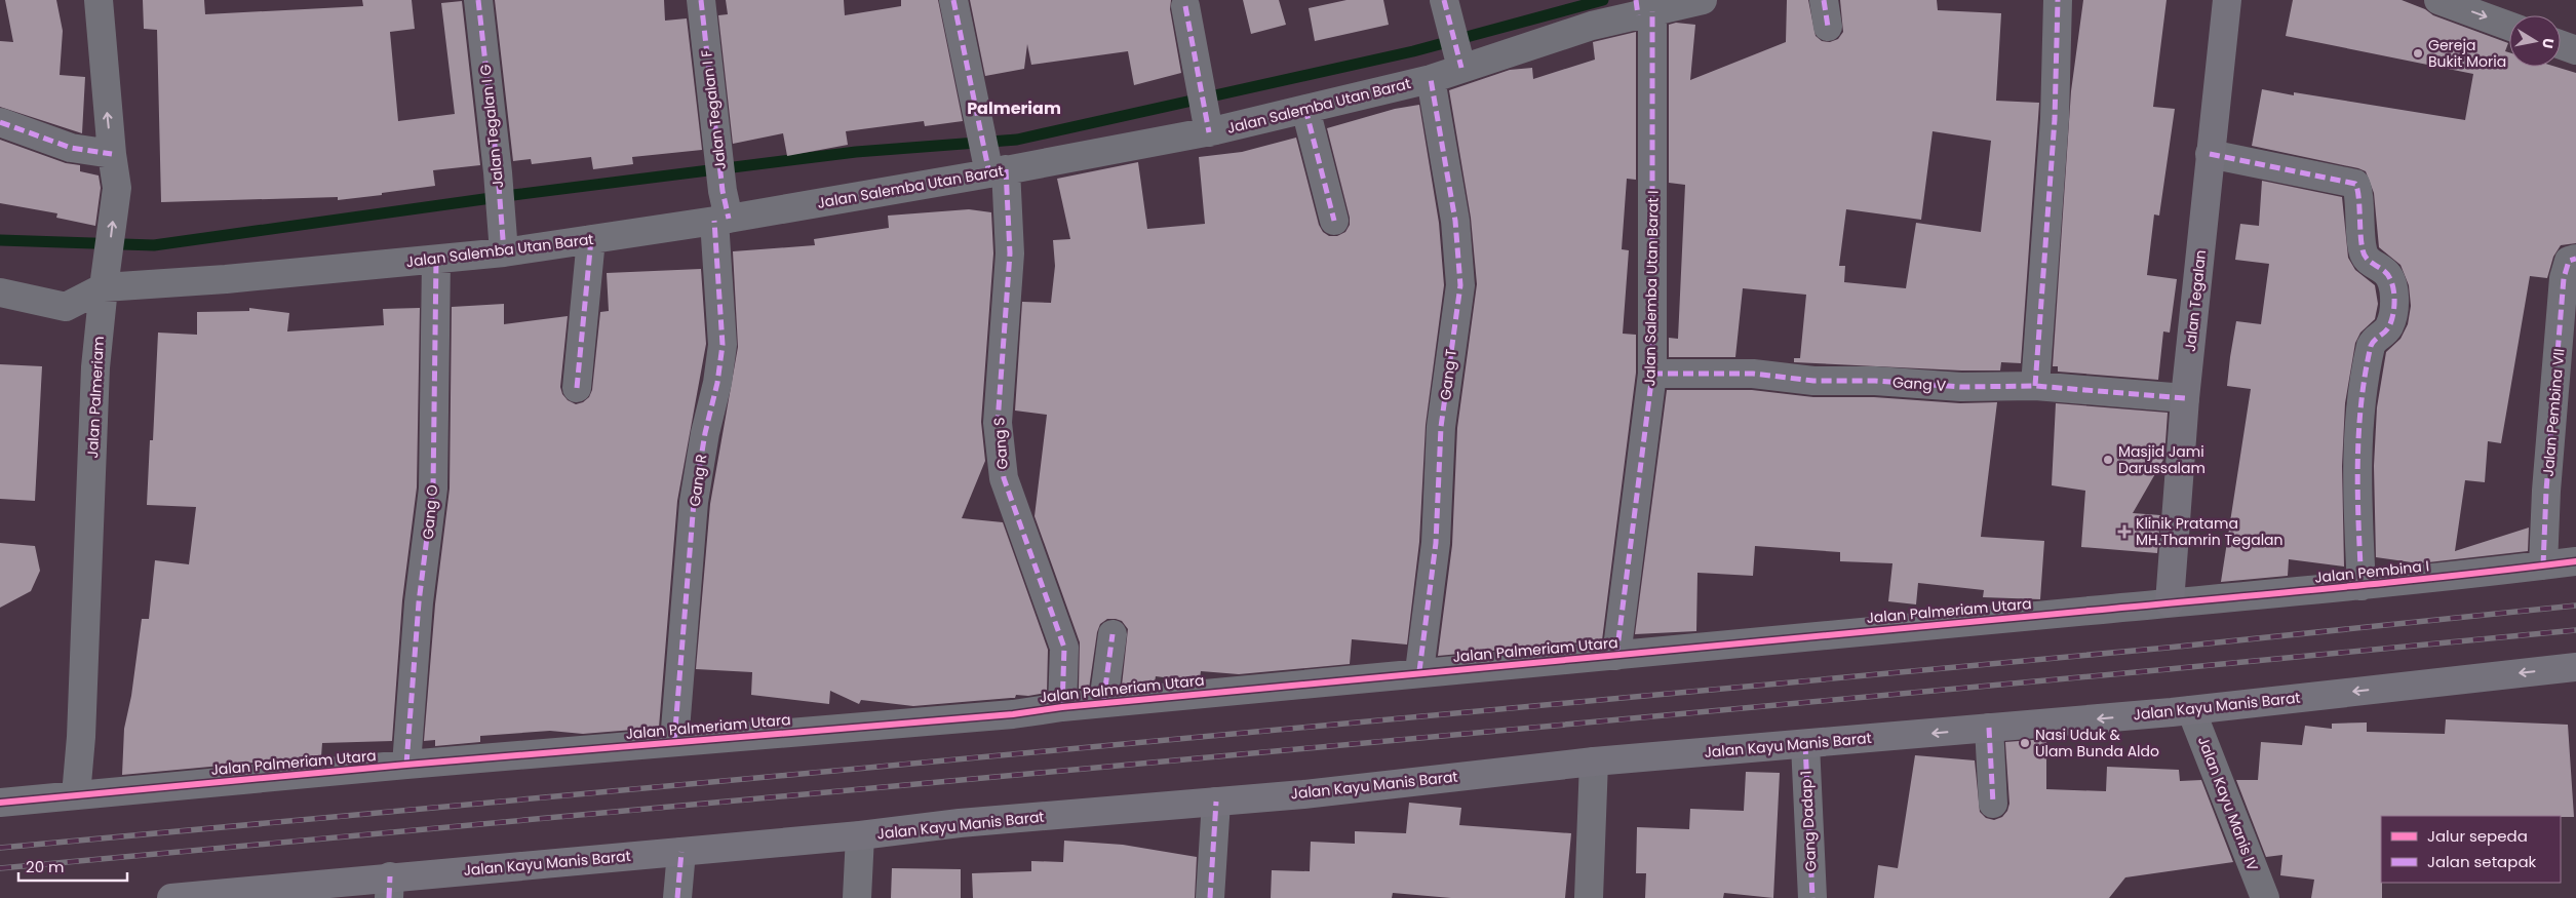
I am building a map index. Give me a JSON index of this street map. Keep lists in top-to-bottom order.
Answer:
{
  "streets": {
    "street": [
      "Jalan Salemba Utan Barat",
      "Jalan Tegalan I F",
      "Jalan Tegalan I G",
      "Jalan Salemba Utan Barat I",
      "Jalan Tegalan",
      "Gang T",
      "Gang V",
      "Jalan Palmeriam",
      "Jalan Pembina VII",
      "Gang S",
      "Gang R",
      "Gang O",
      "Jalan Pembina I",
      "Jalan Palmeriam Utara",
      "Jalan Kayu Manis Barat",
      "Jalan Kayu Manis IV",
      "Gang Dadap 1"
    ]
  },
  "crossings": [
    ["Jalan Salemba Utan Barat", "Jalan Tegalan I F"],
    ["Jalan Salemba Utan Barat", "Jalan Tegalan I G"],
    ["Jalan Salemba Utan Barat", "Jalan Salemba Utan Barat I"],
    ["Jalan Salemba Utan Barat", "Gang T"],
    ["Jalan Salemba Utan Barat", "Jalan Palmeriam"],
    ["Jalan Salemba Utan Barat", "Gang S"],
    ["Jalan Salemba Utan Barat", "Gang R"],
    ["Jalan Salemba Utan Barat", "Gang O"],
    ["Jalan Tegalan I F", "Gang R"],
    ["Jalan Salemba Utan Barat I", "Gang V"],
    ["Jalan Salemba Utan Barat I", "Jalan Palmeriam Utara"],
    ["Jalan Tegalan", "Gang V"],
    ["Jalan Tegalan", "Jalan Pembina I"],
    ["Jalan Tegalan", "Jalan Palmeriam Utara"],
    ["Gang T", "Jalan Palmeriam Utara"],
    ["Jalan Palmeriam", "Jalan Palmeriam Utara"],
    ["Jalan Pembina VII", "Jalan Pembina I"],
    ["Gang S", "Jalan Palmeriam Utara"],
    ["Gang R", "Jalan Palmeriam Utara"],
    ["Gang O", "Jalan Palmeriam Utara"],
    ["Jalan Pembina I", "Jalan Palmeriam Utara"],
    ["Jalan Kayu Manis Barat", "Jalan Kayu Manis IV"],
    ["Jalan Kayu Manis Barat", "Gang Dadap 1"]
  ],
  "districts": ["Palmeriam"],
  "places": {
    "other": ["Gereja Bukit Moria", "Masjid Jami Darussalam", "Nasi Uduk & Ulam Bunda Aldo"],
    "health": ["Klinik Pratama MH.Thamrin Tegalan"]
  },
  "legend": ["Jalur sepeda", "Jalan setapak"],
  "scale_bar": "20 m",
  "north": "right"
}
